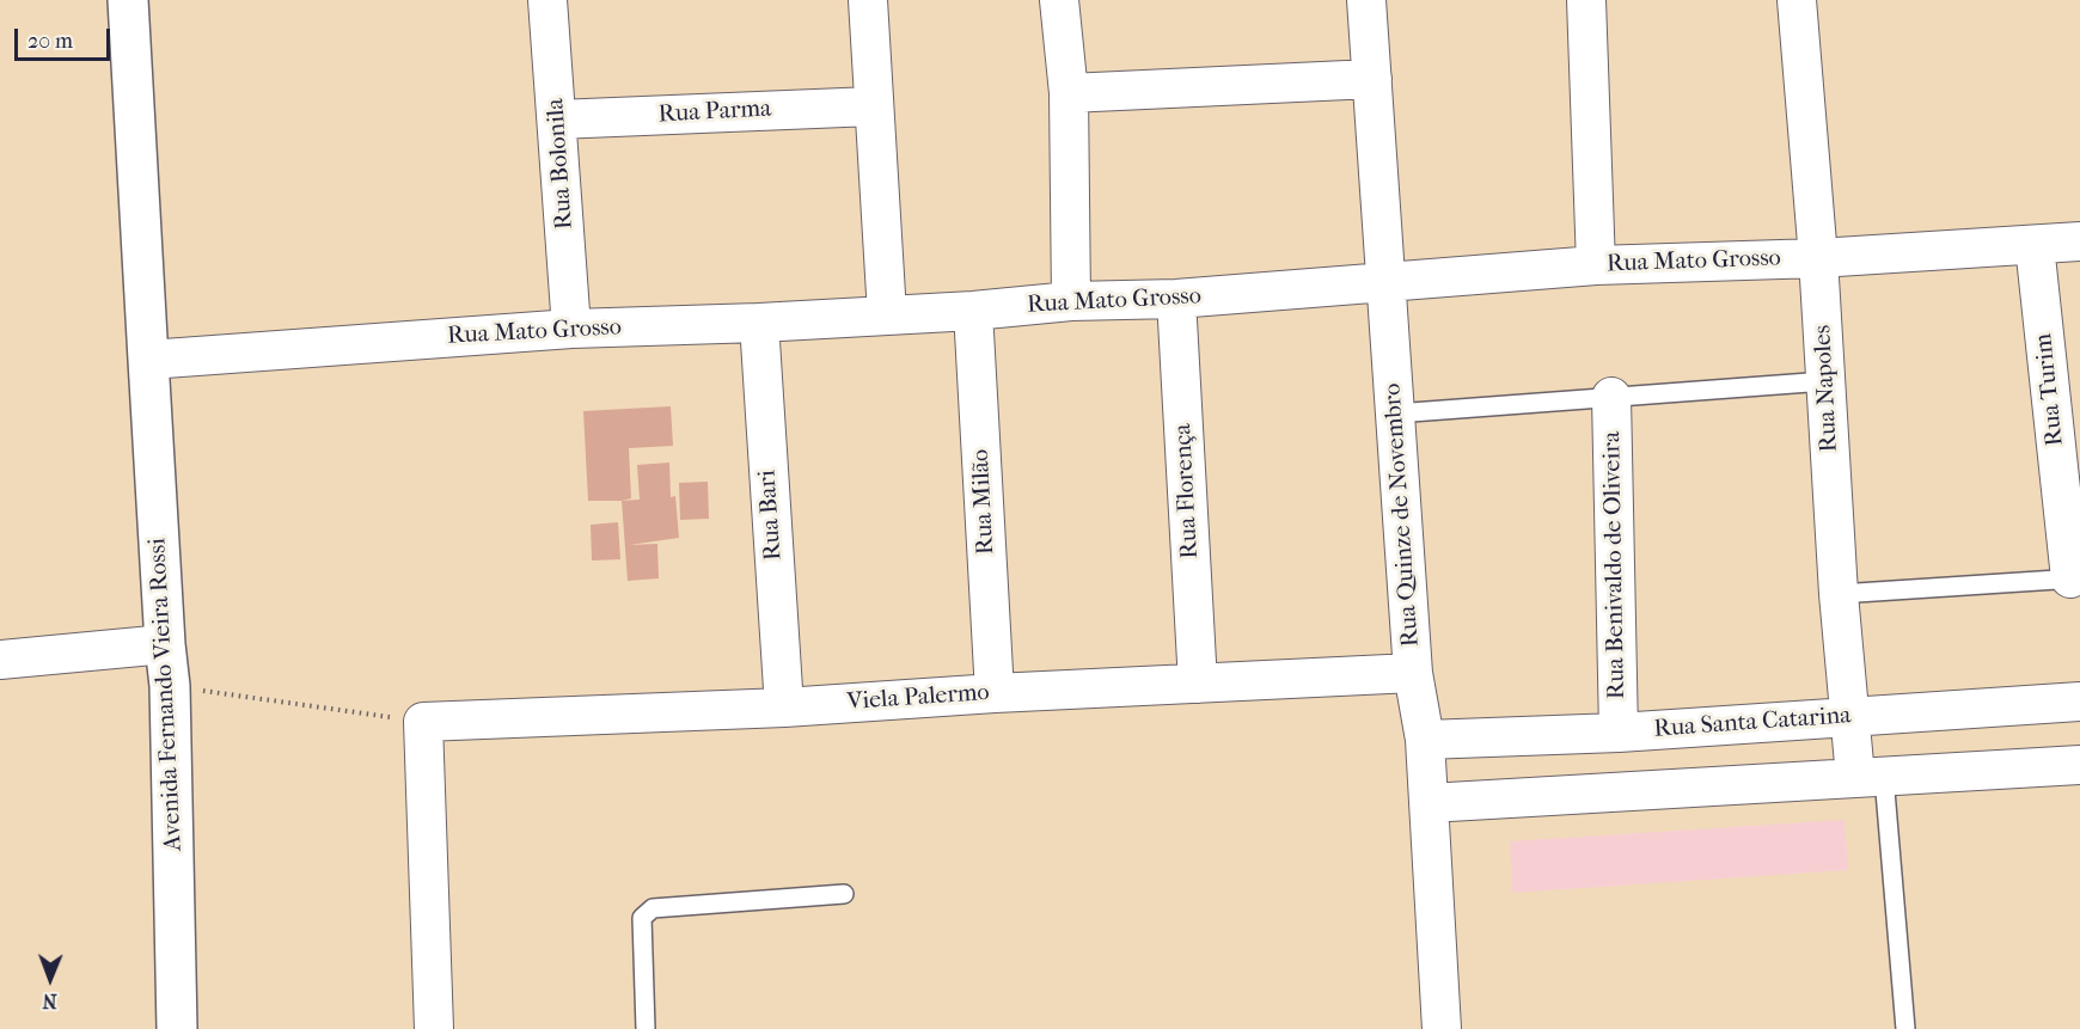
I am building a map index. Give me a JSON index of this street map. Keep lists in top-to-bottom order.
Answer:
{
  "streets": {
    "street": [
      "Rua Parma",
      "Rua Bolonila",
      "Rua Mato Grosso",
      "Rua Napoles",
      "Rua Turim",
      "Rua Florença",
      "Rua Milão",
      "Rua Bari",
      "Rua Quinze de Novembro",
      "Rua Benivaldo de Oliveira",
      "Avenida Fernando Vieira Rossi",
      "Viela Palermo",
      "Rua Santa Catarina"
    ]
  },
  "crossings": [
    ["Rua Parma", "Rua Bolonila"],
    ["Rua Bolonila", "Rua Mato Grosso"],
    ["Rua Mato Grosso", "Rua Napoles"],
    ["Rua Mato Grosso", "Rua Turim"],
    ["Rua Mato Grosso", "Rua Florença"],
    ["Rua Mato Grosso", "Rua Milão"],
    ["Rua Mato Grosso", "Rua Bari"],
    ["Rua Mato Grosso", "Rua Quinze de Novembro"],
    ["Rua Mato Grosso", "Avenida Fernando Vieira Rossi"],
    ["Rua Napoles", "Rua Santa Catarina"],
    ["Rua Florença", "Viela Palermo"],
    ["Rua Milão", "Viela Palermo"],
    ["Rua Bari", "Viela Palermo"],
    ["Rua Quinze de Novembro", "Viela Palermo"],
    ["Rua Quinze de Novembro", "Rua Santa Catarina"],
    ["Rua Benivaldo de Oliveira", "Rua Santa Catarina"]
  ],
  "scale_bar": "20 m",
  "north": "bottom"
}
